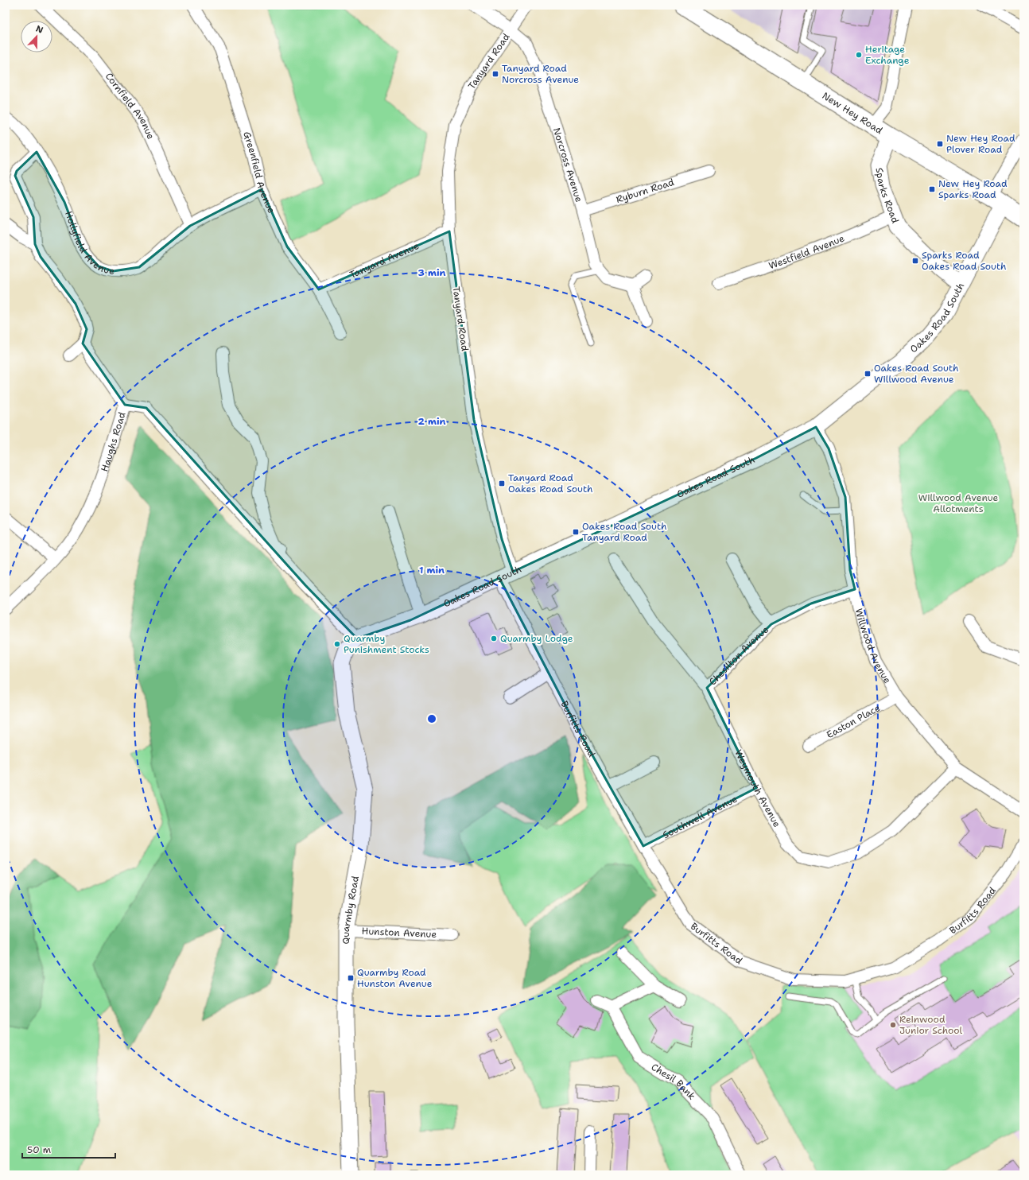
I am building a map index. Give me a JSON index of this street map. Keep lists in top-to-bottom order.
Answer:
{
  "streets": {
    "highway": ["New Hey Road"],
    "street": [
      "Tanyard Road",
      "Cornfield Avenue",
      "Norcross Avenue",
      "Greenfield Avenue",
      "Ryburn Road",
      "Sparks Road",
      "Hollyfield Avenue",
      "Westfield Avenue",
      "Tanyard Avenue",
      "Oakes Road South",
      "Haughs Road",
      "Willwood Avenue",
      "Chesilton Avenue",
      "Easton Place",
      "Burfitts Road",
      "Weymouth Avenue",
      "Southwell Avenue",
      "Quarmby Road",
      "Hunston Avenue",
      "Chesil Bank"
    ]
  },
  "crossings": [
    ["Tanyard Road", "Norcross Avenue"],
    ["Tanyard Road", "Tanyard Avenue"],
    ["Tanyard Road", "Oakes Road South"],
    ["Cornfield Avenue", "Hollyfield Avenue"],
    ["New Hey Road", "Sparks Road"],
    ["New Hey Road", "Oakes Road South"],
    ["Norcross Avenue", "Ryburn Road"],
    ["Greenfield Avenue", "Hollyfield Avenue"],
    ["Greenfield Avenue", "Tanyard Avenue"],
    ["Sparks Road", "Westfield Avenue"],
    ["Sparks Road", "Oakes Road South"],
    ["Oakes Road South", "Haughs Road"],
    ["Oakes Road South", "Willwood Avenue"],
    ["Oakes Road South", "Burfitts Road"],
    ["Oakes Road South", "Quarmby Road"],
    ["Willwood Avenue", "Chesilton Avenue"],
    ["Willwood Avenue", "Easton Place"],
    ["Willwood Avenue", "Weymouth Avenue"],
    ["Chesilton Avenue", "Weymouth Avenue"],
    ["Burfitts Road", "Southwell Avenue"],
    ["Weymouth Avenue", "Southwell Avenue"],
    ["Quarmby Road", "Hunston Avenue"]
  ],
  "parks": ["Willwood Avenue Allotments"],
  "places": {
    "other": [
      "Heritage Exchange",
      "Quarmby Lodge",
      "Quarmby Punishment Stocks",
      "Reinwood Junior School"
    ],
    "transit": [
      "Tanyard Road Norcross Avenue",
      "New Hey Road Plover Road",
      "New Hey Road Sparks Road",
      "Sparks Road Oakes Road South",
      "Oakes Road South Willwood Avenue",
      "Tanyard Road Oakes Road South",
      "Oakes Road South Tanyard Road",
      "Quarmby Road Hunston Avenue"
    ]
  },
  "scale_bar": "50 m",
  "north": "top",
  "rings": ["3 min", "2 min", "1 min"]
}
